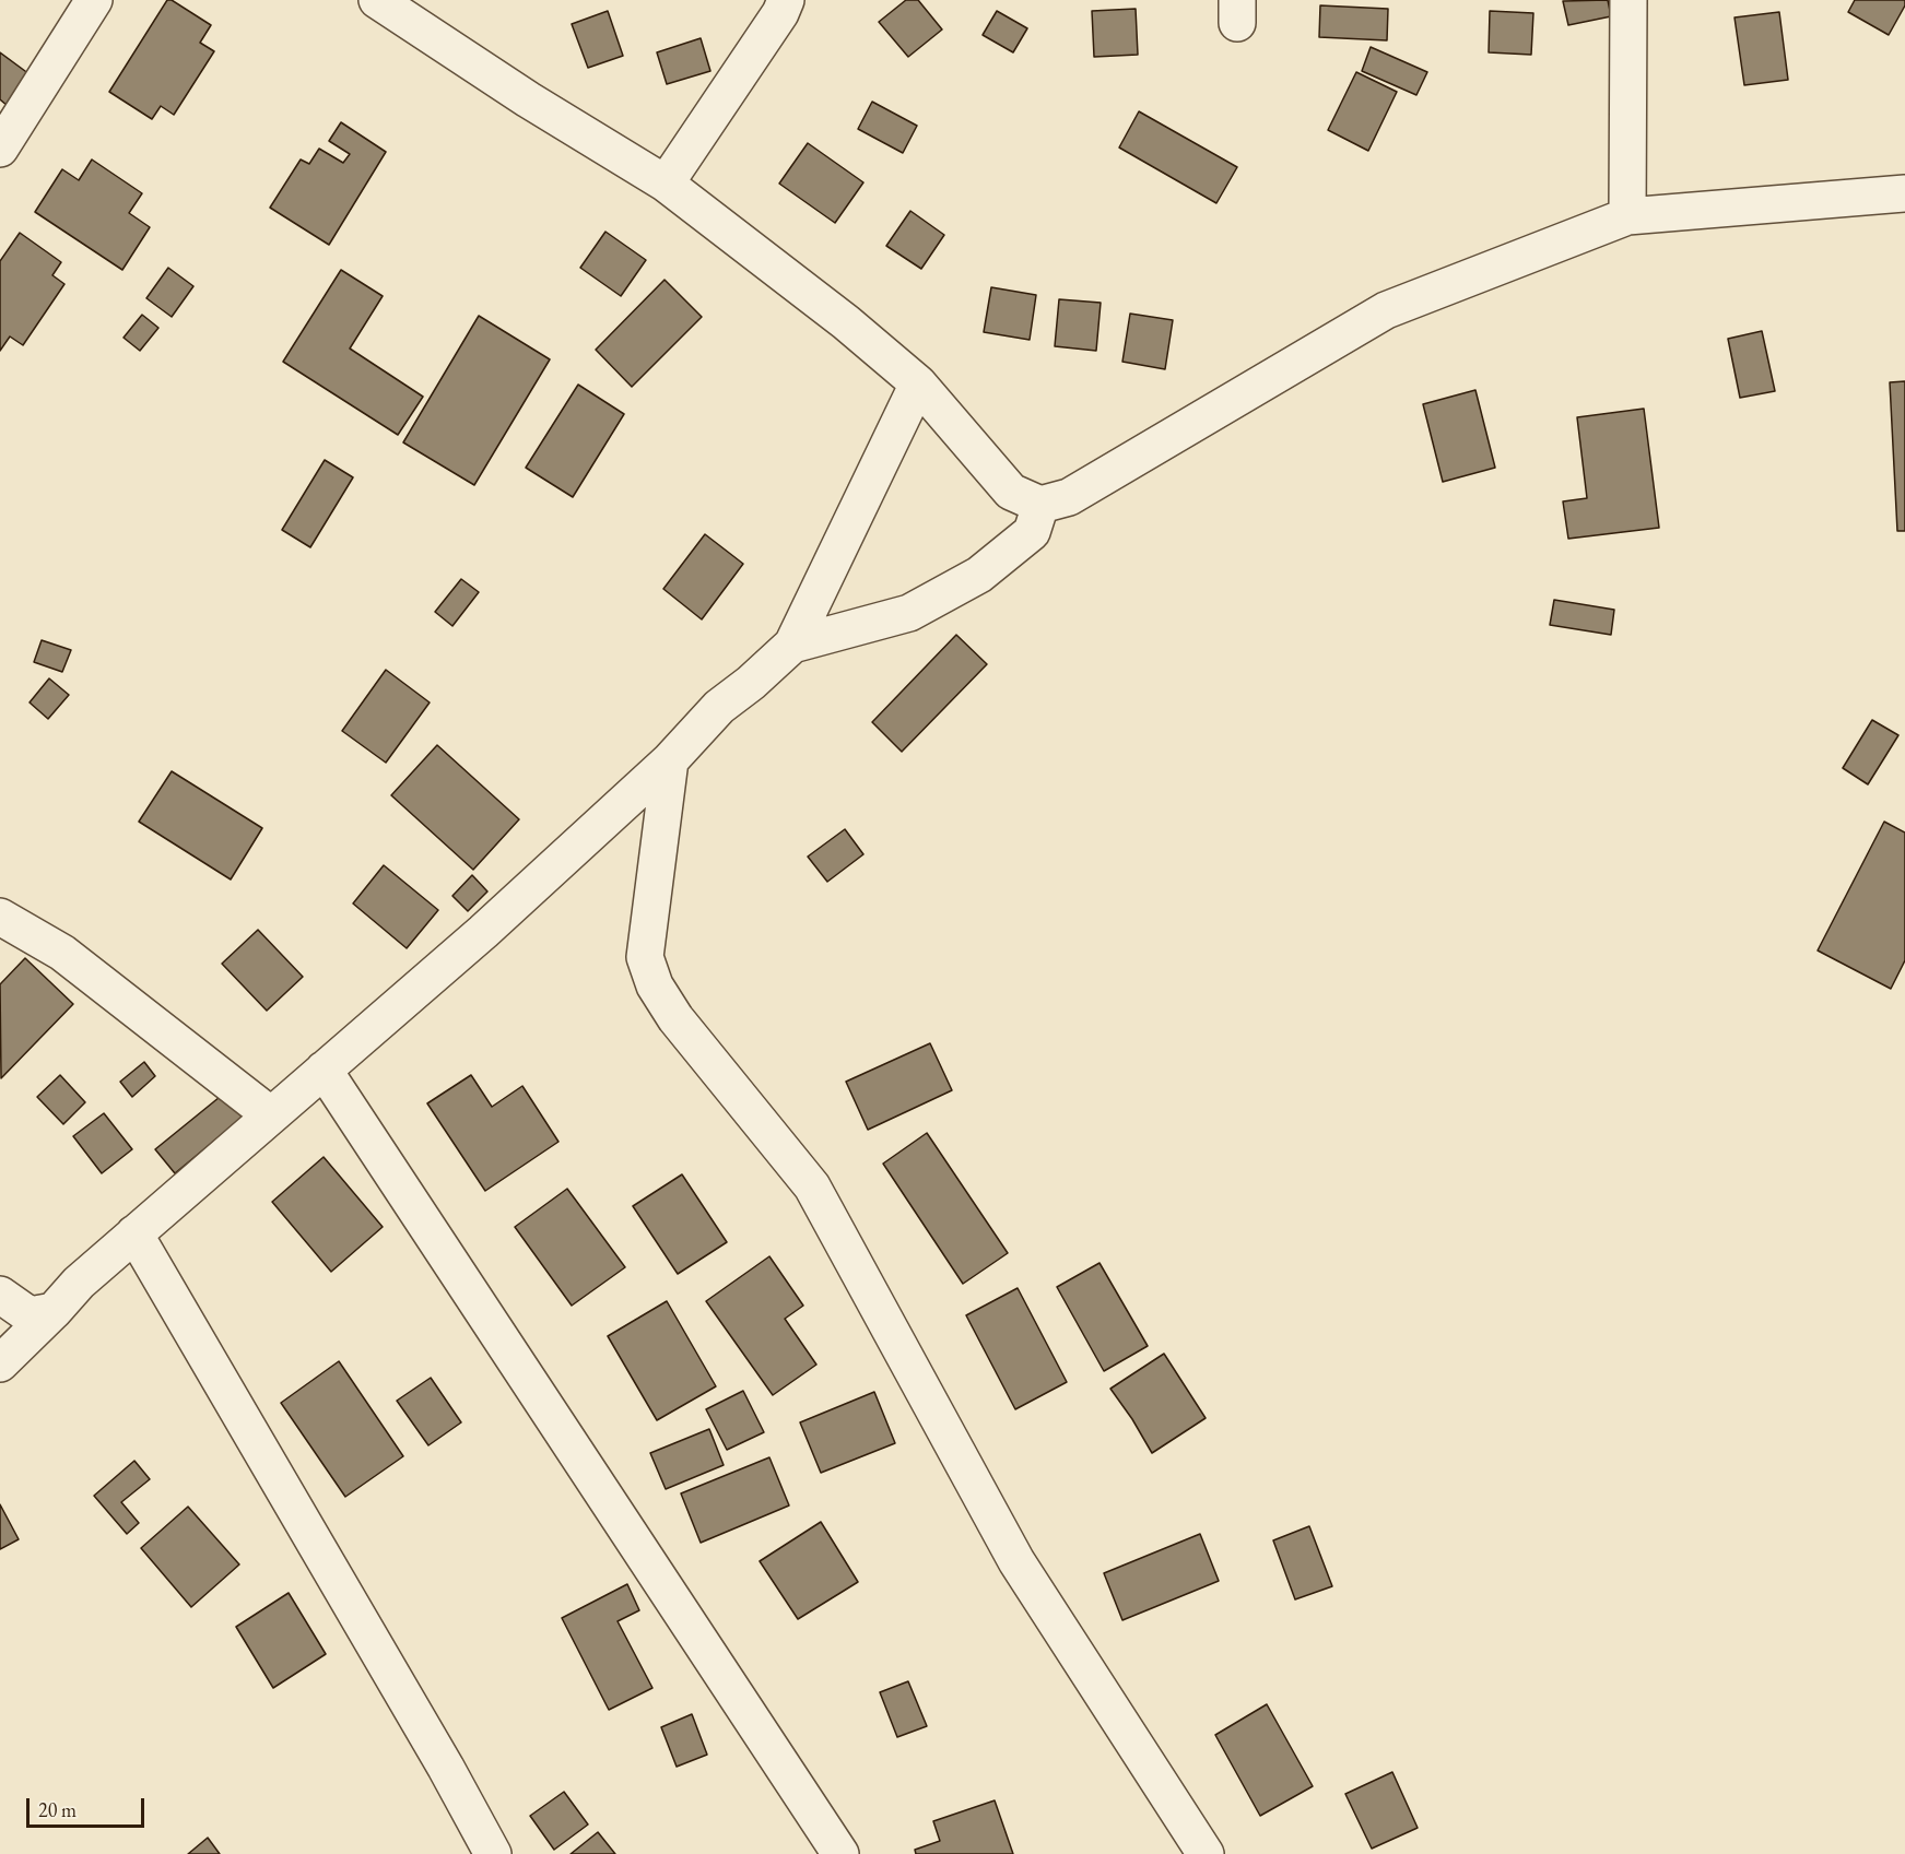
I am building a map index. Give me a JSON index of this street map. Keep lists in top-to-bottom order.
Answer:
{
  "scale_bar": "20 m"
}
